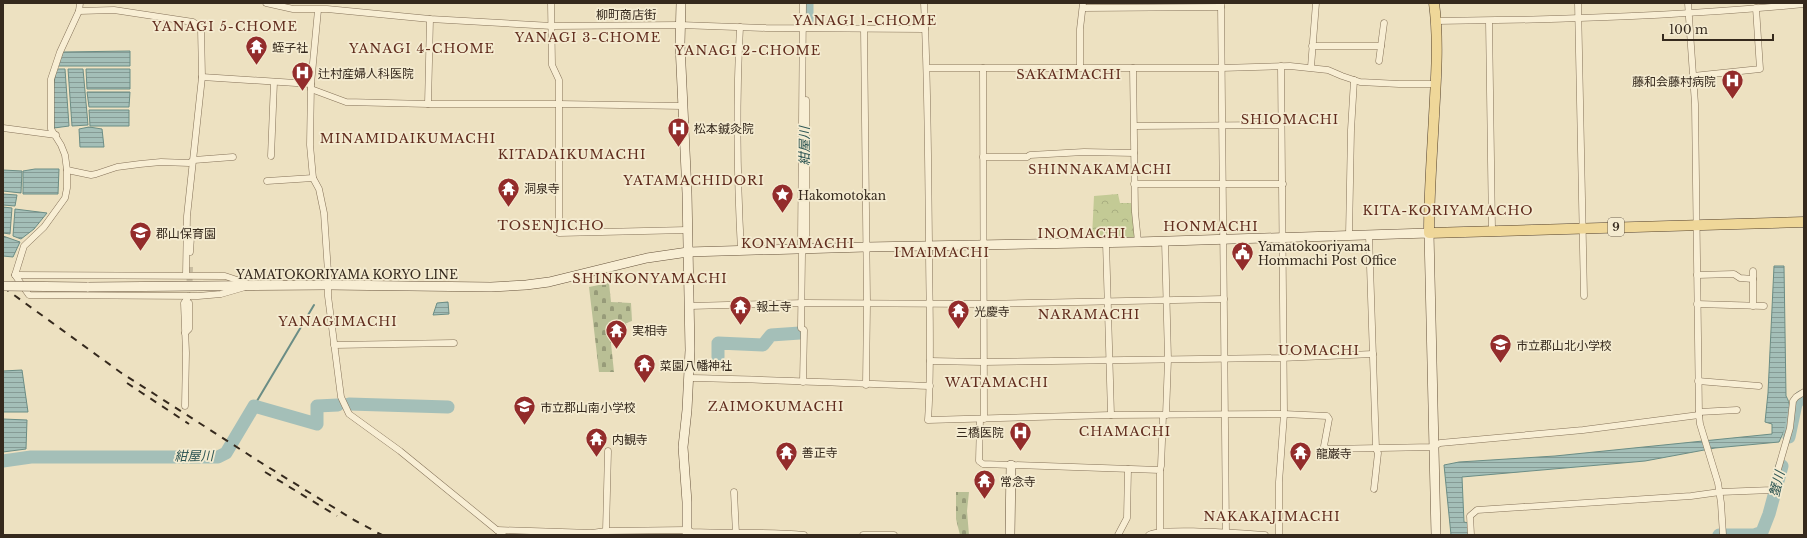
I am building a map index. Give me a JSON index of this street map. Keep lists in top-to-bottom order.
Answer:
{
  "streets": {
    "main road": ["9", "YAMATOKORIYAMA KORYO LINE"],
    "street": ["柳町商店街"]
  },
  "crossings": [
    ["9", "YAMATOKORIYAMA KORYO LINE"]
  ],
  "districts": [
    "YANAGI 1-CHOME",
    "YANAGI 5-CHOME",
    "YANAGI 3-CHOME",
    "YANAGI 4-CHOME",
    "YANAGI 2-CHOME",
    "SAKAIMACHI",
    "SHIOMACHI",
    "MINAMIDAIKUMACHI",
    "KITADAIKUMACHI",
    "SHINNAKAMACHI",
    "YATAMACHIDORI",
    "KITA-KORIYAMACHO",
    "TOSENJICHO",
    "HONMACHI",
    "INOMACHI",
    "KONYAMACHI",
    "IMAIMACHI",
    "SHINKONYAMACHI",
    "NARAMACHI",
    "YANAGIMACHI",
    "UOMACHI",
    "WATAMACHI",
    "ZAIMOKUMACHI",
    "CHAMACHI",
    "NAKAKAJIMACHI"
  ],
  "water": ["紺屋川", "蟹川"],
  "places": {
    "temple": [
      "蛭子社",
      "洞泉寺",
      "報土寺",
      "光慶寺",
      "実相寺",
      "菜園八幡神社",
      "内観寺",
      "善正寺",
      "龍巌寺",
      "常念寺"
    ],
    "hospital": [
      "辻村産婦人科医院",
      "藤和会藤村病院",
      "松本鍼灸院",
      "三橋医院"
    ],
    "place": ["Hakomotokan"],
    "school or university": ["郡山保育園", "市立郡山北小学校", "市立郡山南小学校"],
    "public building": ["Yamatokooriyama Hommachi Post Office"]
  },
  "scale_bar": "100 m"
}
